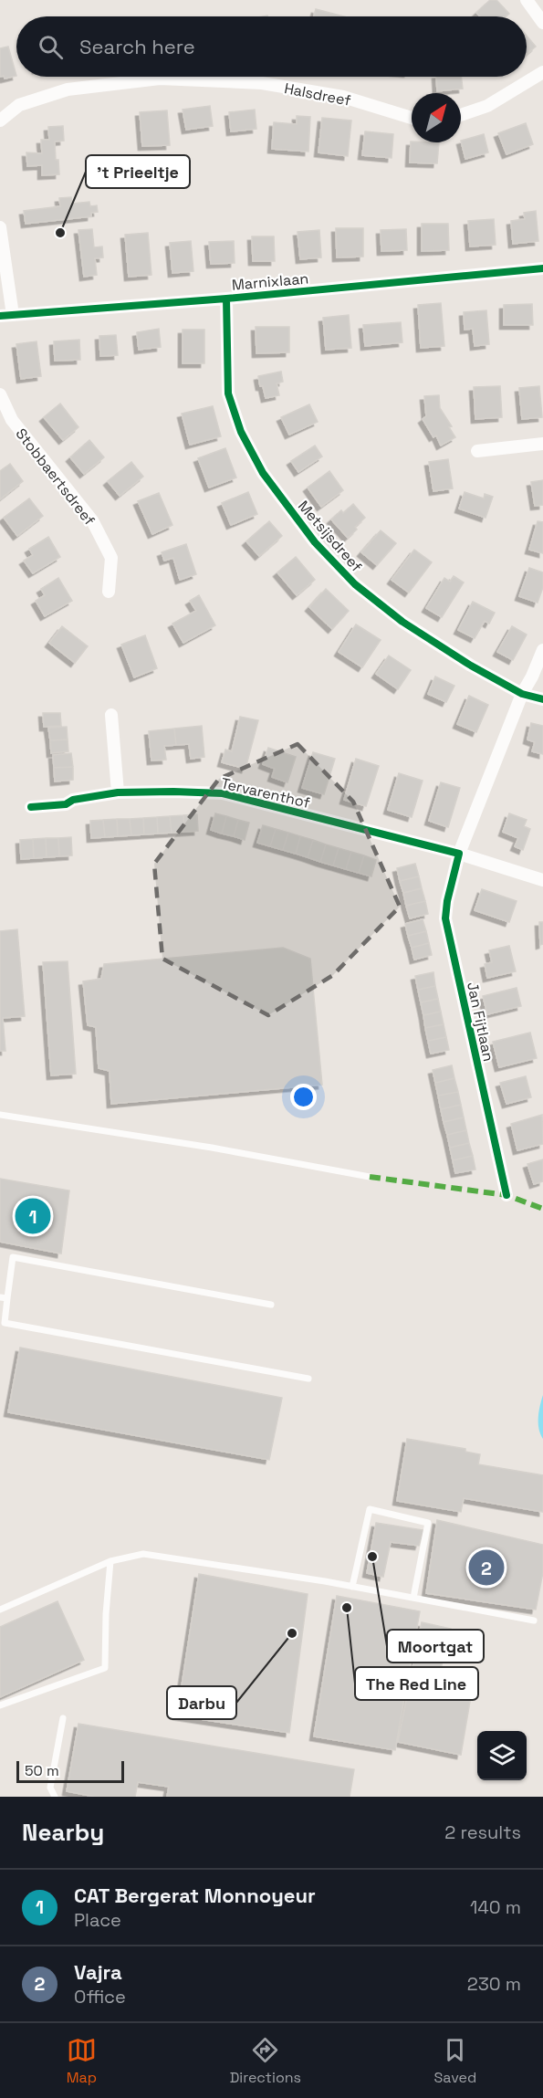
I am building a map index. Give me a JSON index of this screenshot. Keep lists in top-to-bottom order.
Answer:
{
  "streets": {
    "street": [
      "Halsdreef",
      "Marnixlaan",
      "Stobbaertsdreef",
      "Metsijsdreef",
      "Tervarenthof",
      "Jan Fijtlaan"
    ]
  },
  "crossings": [
    ["Marnixlaan", "Metsijsdreef"],
    ["Metsijsdreef", "Jan Fijtlaan"],
    ["Tervarenthof", "Jan Fijtlaan"]
  ],
  "places": [
    "’t Prieeltje",
    "Moortgat",
    "The Red Line",
    "Darbu"
  ],
  "scale_bar": "50 m",
  "north": "top right",
  "page": {
    "search": "Search here",
    "pins": ["1", "2"],
    "scale": "50 m",
    "heading": ["Nearby", "2 results"],
    "list": [
      {
        "mark": "1",
        "name": "CAT Bergerat Monnoyeur",
        "note": "Place",
        "value": "140 m"
      },
      {
        "mark": "2",
        "name": "Vajra",
        "note": "Office",
        "value": "230 m"
      }
    ],
    "nav": ["Map", "Directions", "Saved"]
  }
}
